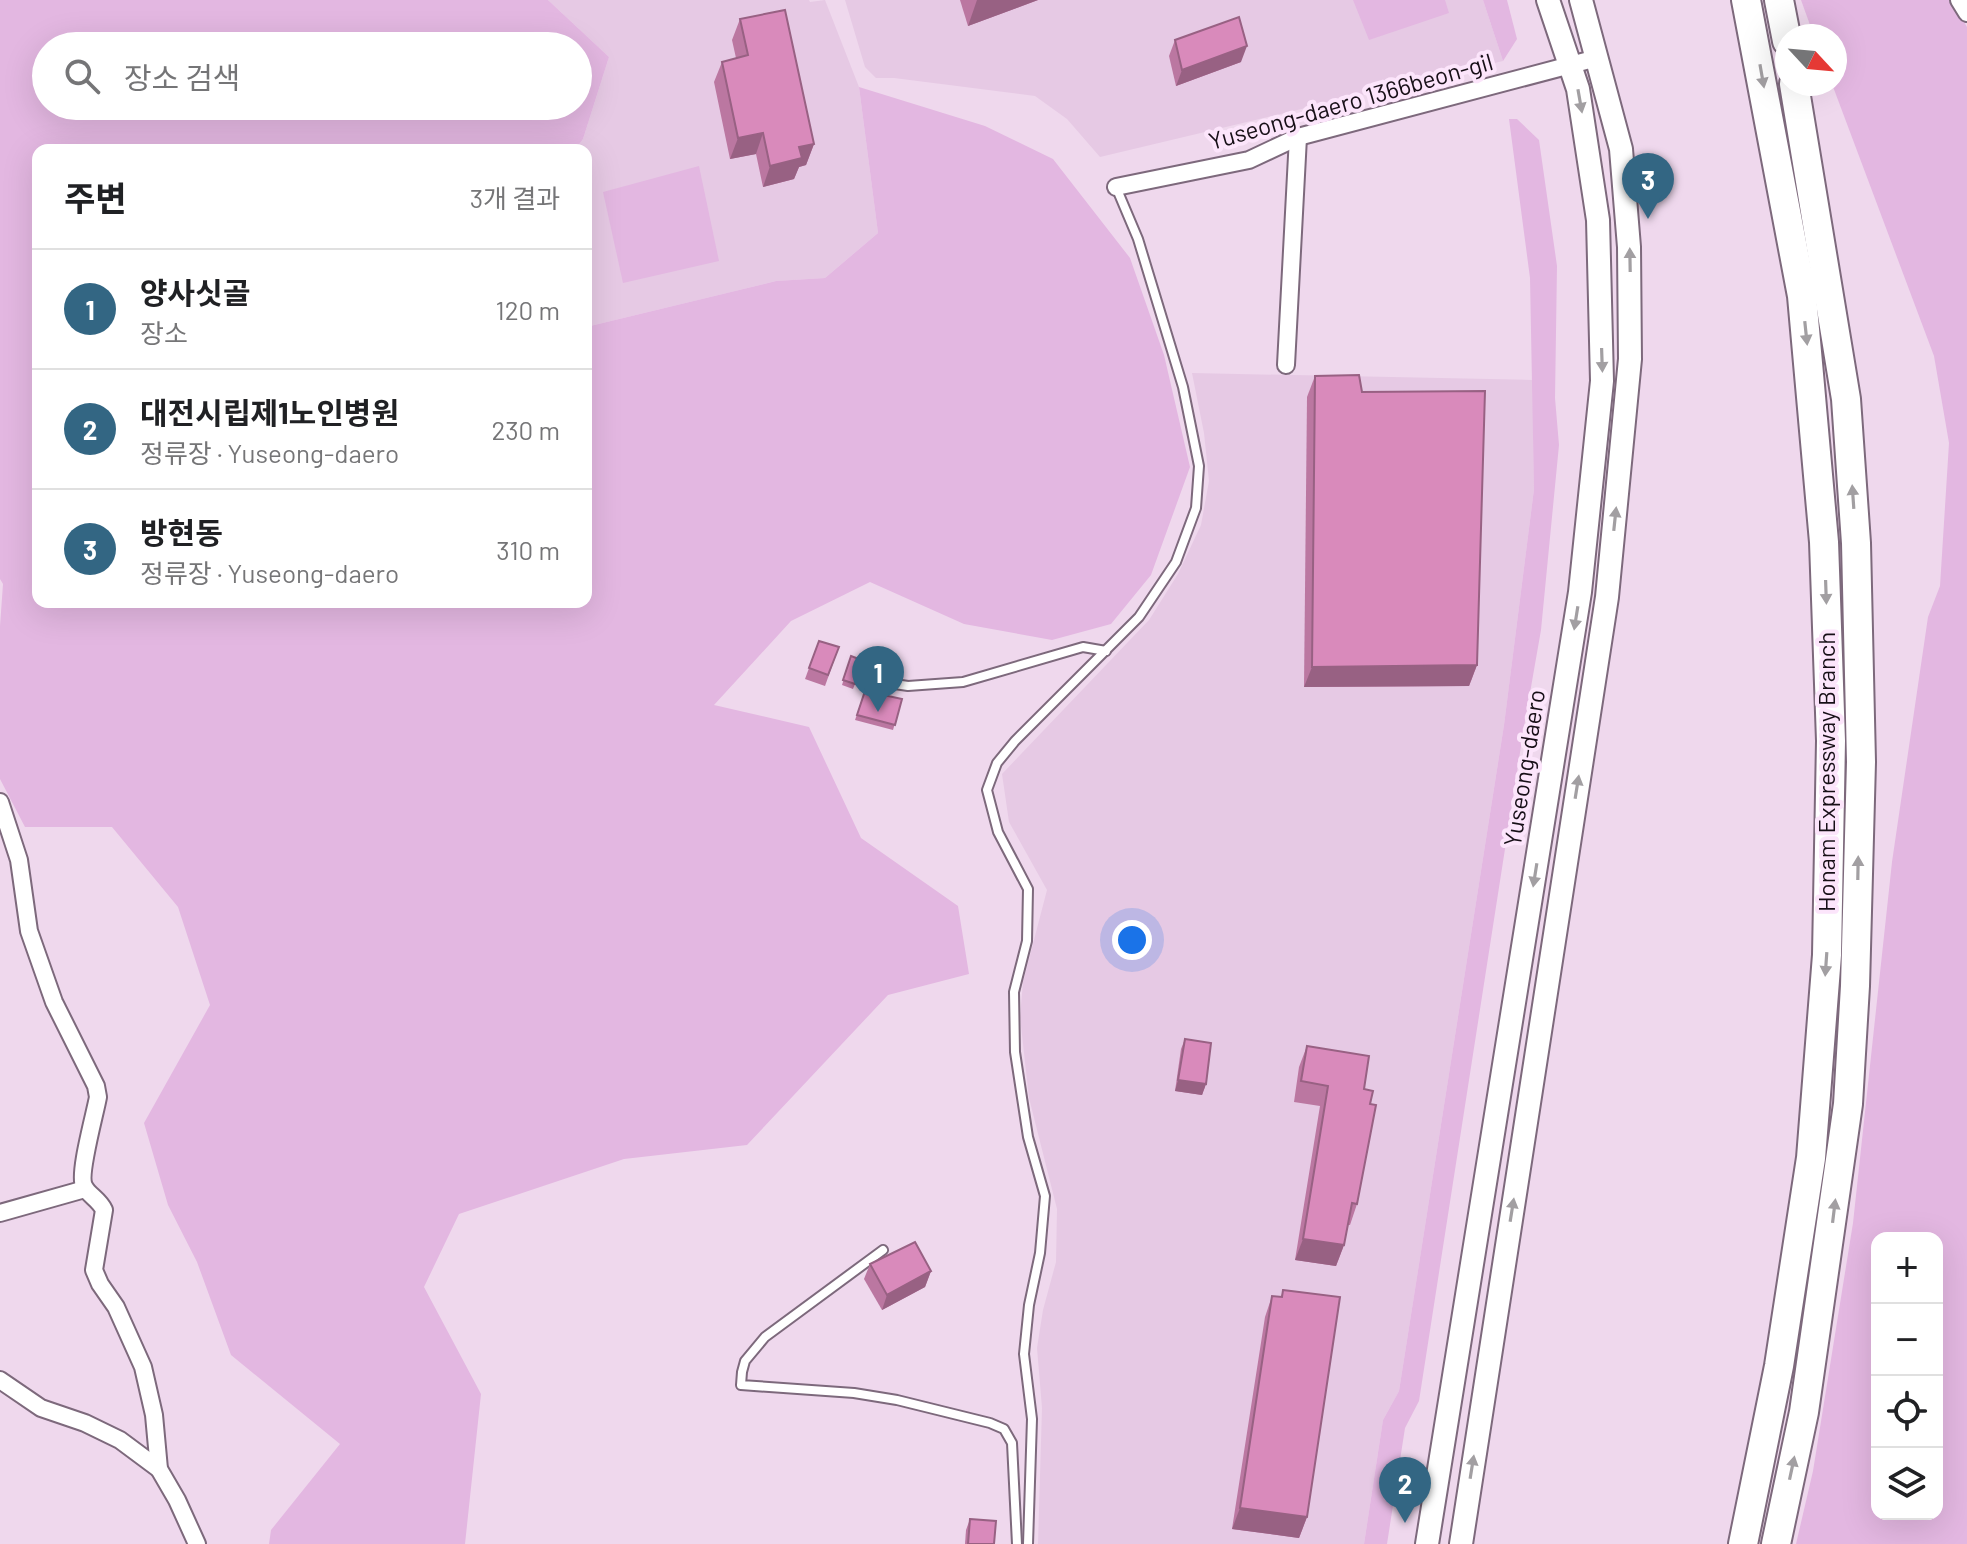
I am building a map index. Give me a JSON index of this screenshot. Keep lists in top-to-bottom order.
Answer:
{
  "streets": {
    "highway": ["Honam Expressway Branch"],
    "main road": ["Yuseong-daero"],
    "street": ["Yuseong-daero 1366beon-gil"]
  },
  "crossings": [
    ["Yuseong-daero 1366beon-gil", "Yuseong-daero"]
  ],
  "north": "bottom right",
  "page": {
    "search": "장소 검색",
    "heading": ["주변", "3개 결과"],
    "pins": ["3", "1", "2"],
    "list": [
      {
        "mark": "1",
        "name": "양사싯골",
        "note": "장소",
        "value": "120 m"
      },
      {
        "mark": "2",
        "name": "대전시립제1노인병원",
        "note": "정류장 · Yuseong-daero",
        "value": "230 m"
      },
      {
        "mark": "3",
        "name": "방현동",
        "note": "정류장 · Yuseong-daero",
        "value": "310 m"
      }
    ],
    "map_buttons": ["+", "−"]
  }
}
